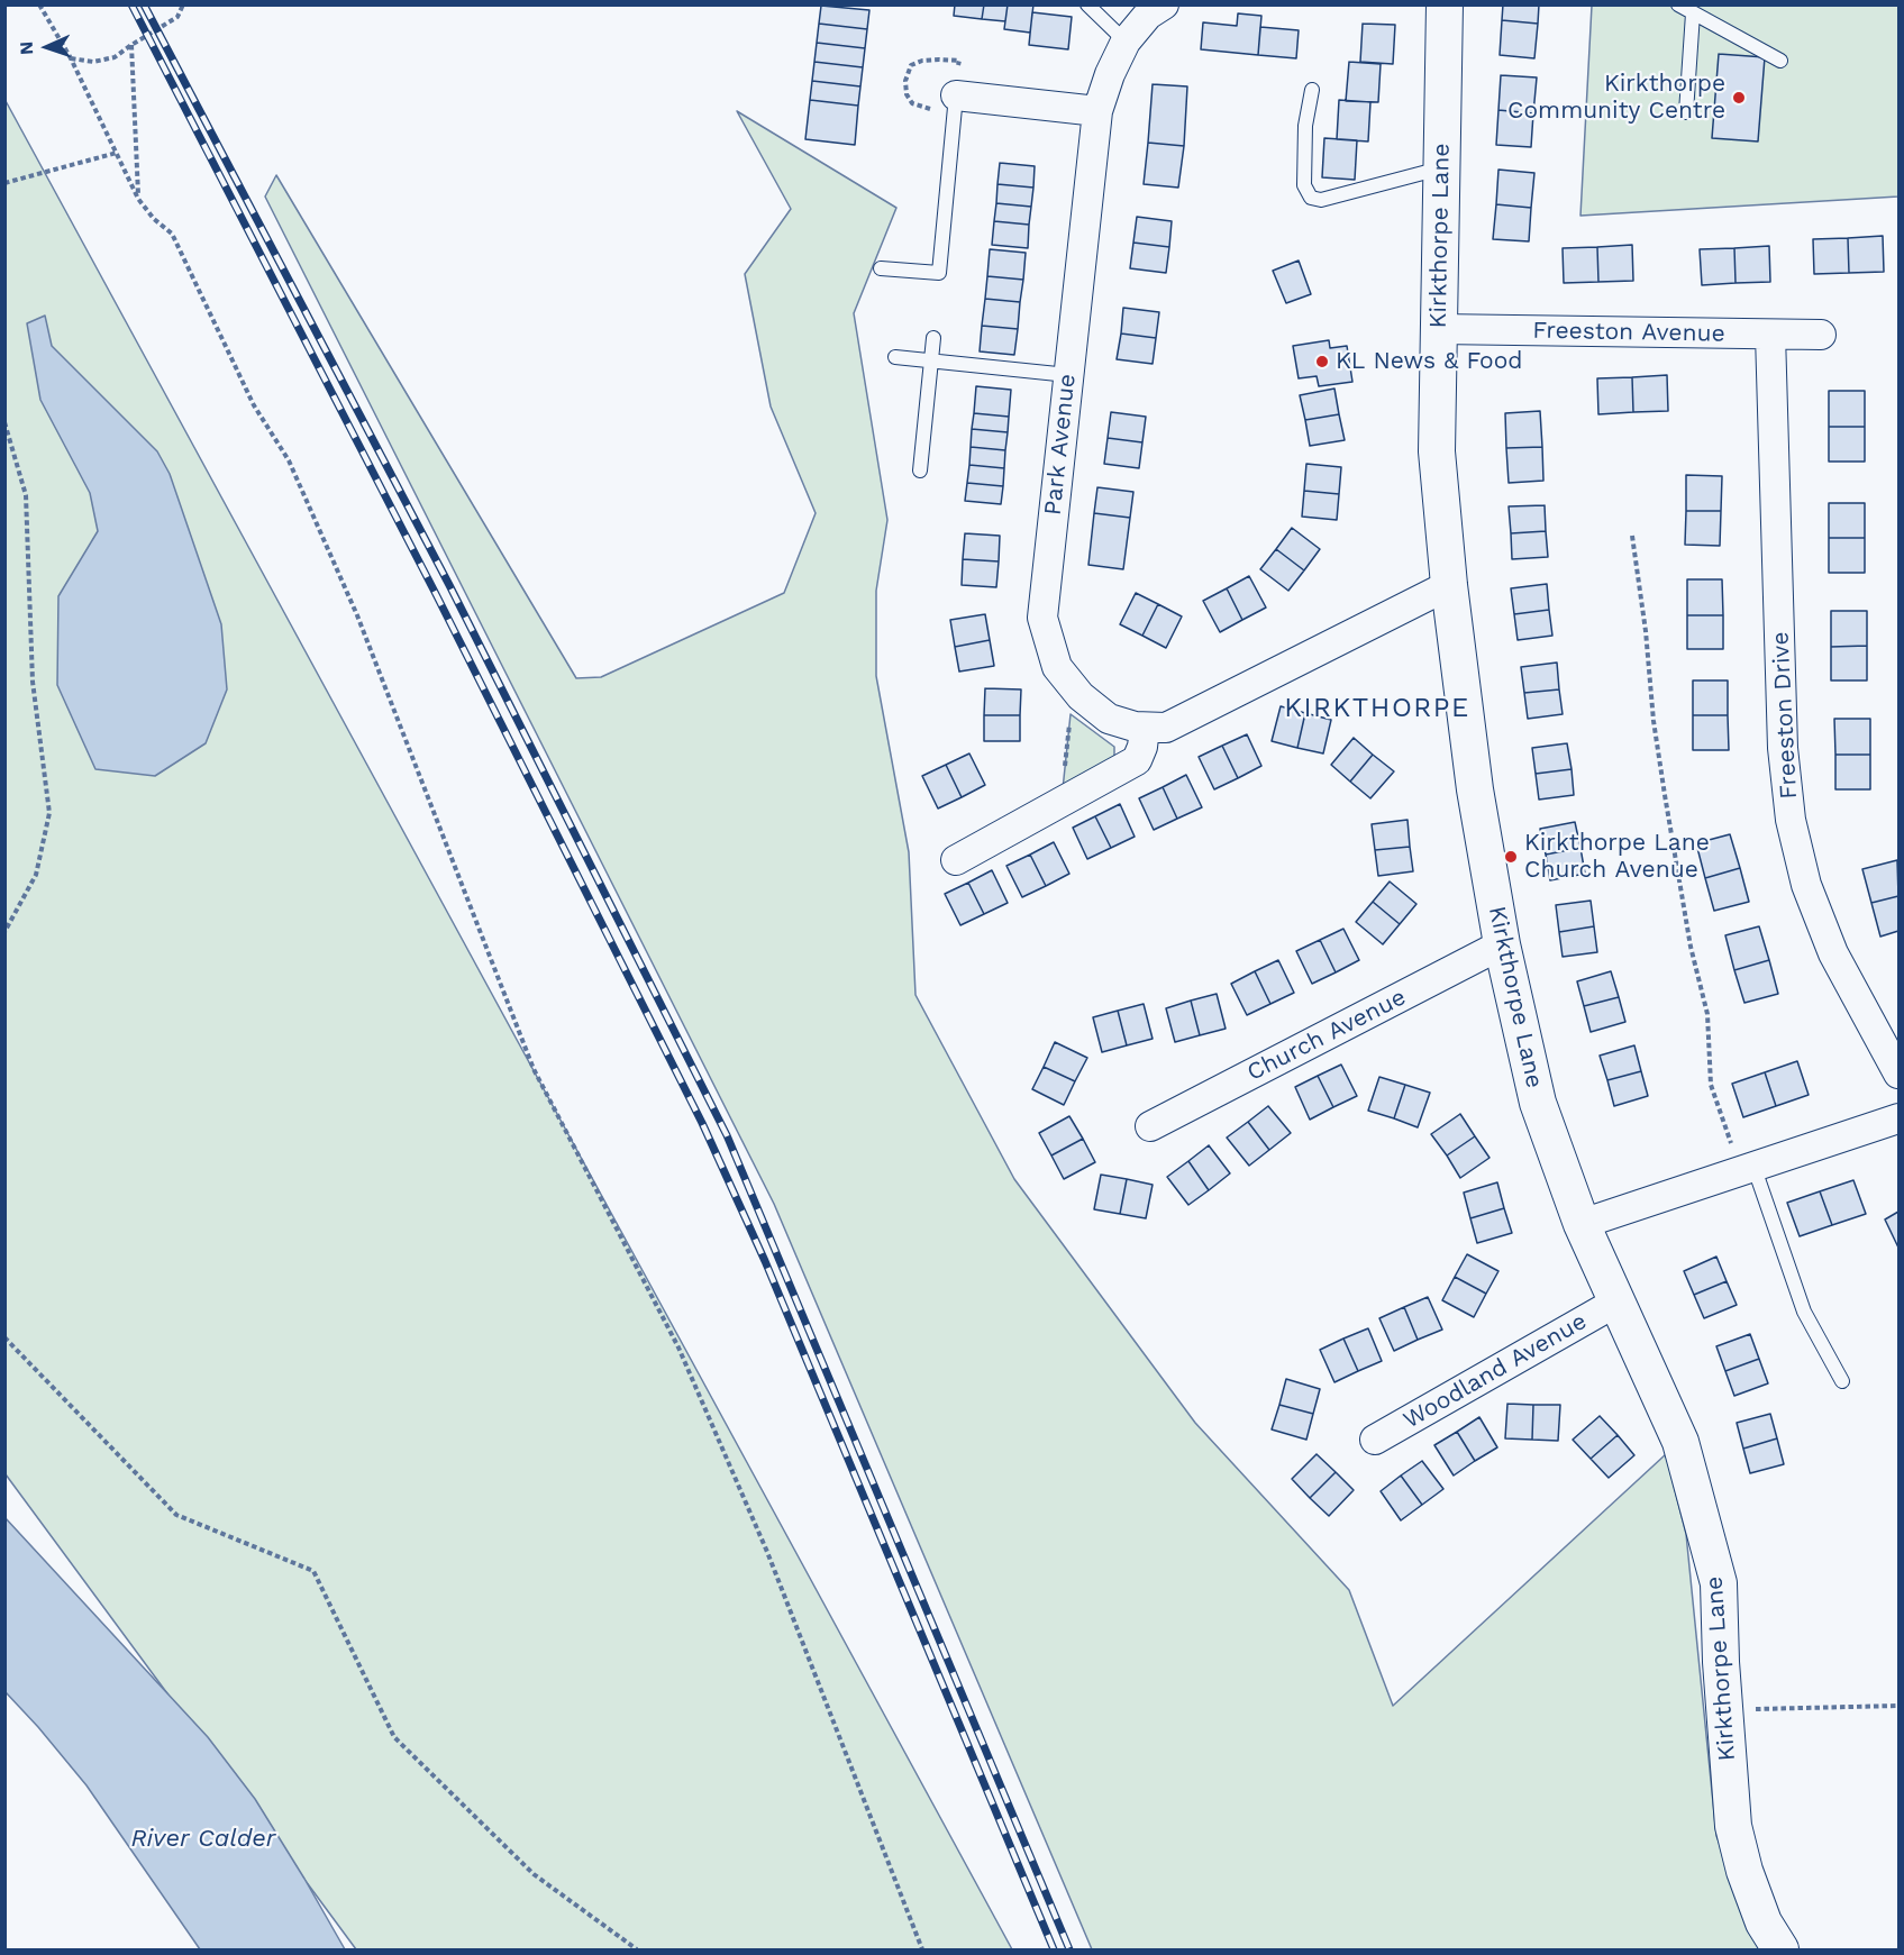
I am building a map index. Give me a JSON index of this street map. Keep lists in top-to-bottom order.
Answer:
{
  "streets": {
    "street": [
      "Kirkthorpe Lane",
      "Freeston Avenue",
      "Park Avenue",
      "Freeston Drive",
      "Church Avenue",
      "Woodland Avenue"
    ]
  },
  "crossings": [
    ["Kirkthorpe Lane", "Freeston Avenue"],
    ["Kirkthorpe Lane", "Park Avenue"],
    ["Kirkthorpe Lane", "Church Avenue"],
    ["Kirkthorpe Lane", "Woodland Avenue"],
    ["Freeston Avenue", "Freeston Drive"]
  ],
  "districts": ["KIRKTHORPE"],
  "water": ["River Calder"],
  "places": ["Kirkthorpe Community Centre", "KL News & Food", "Kirkthorpe Lane Church Avenue"],
  "north": "left"
}
